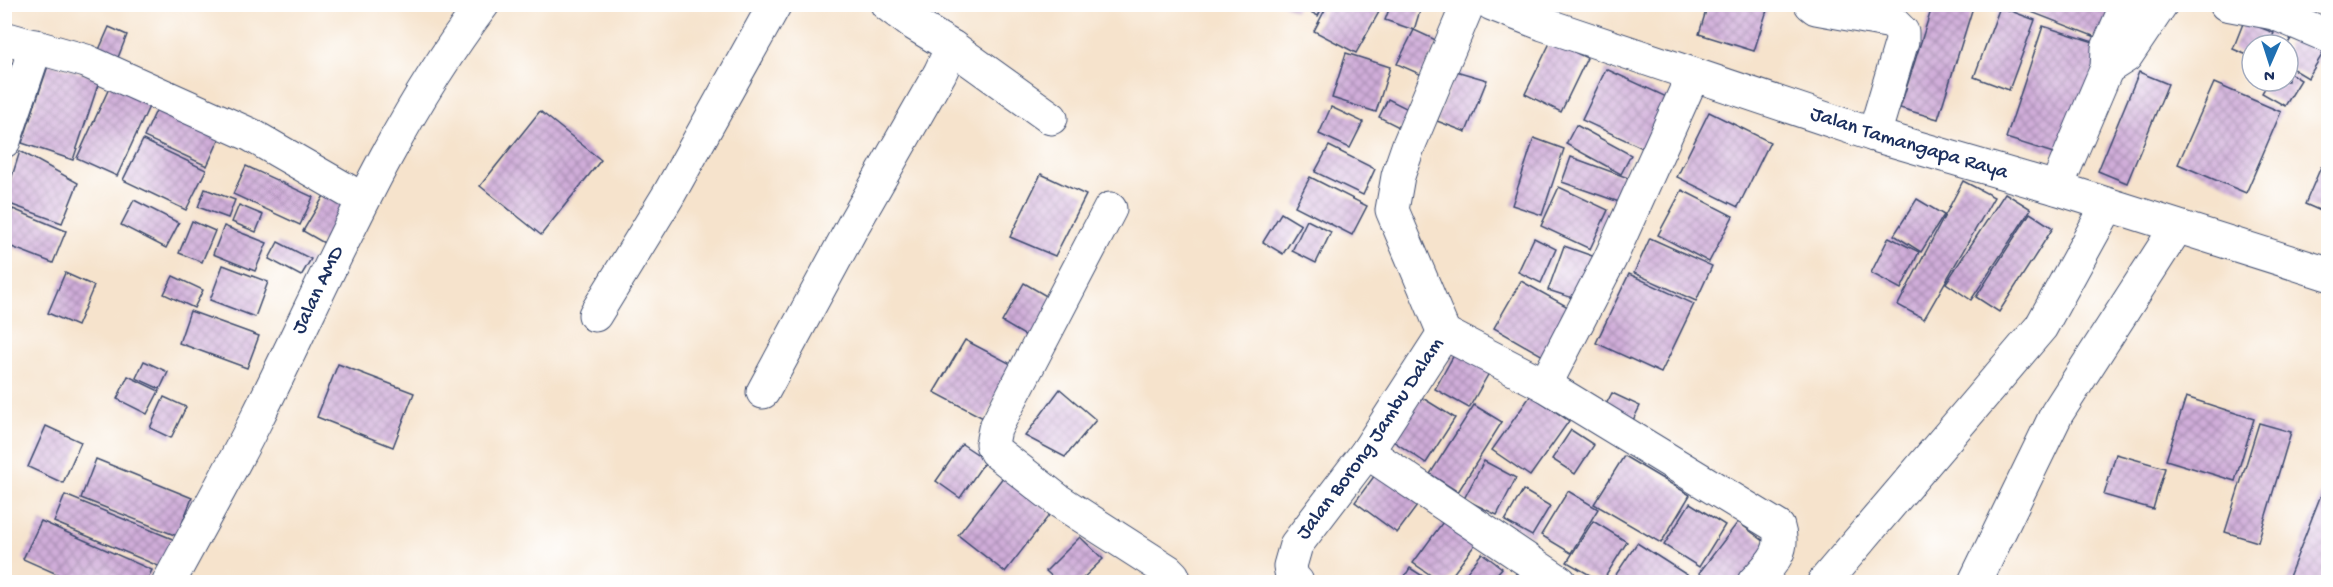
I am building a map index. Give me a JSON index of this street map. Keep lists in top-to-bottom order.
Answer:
{
  "streets": {
    "street": ["Jalan Tamangapa Raya", "Jalan AMD", "Jalan Borong Jambu Dalam"]
  },
  "north": "bottom"
}
